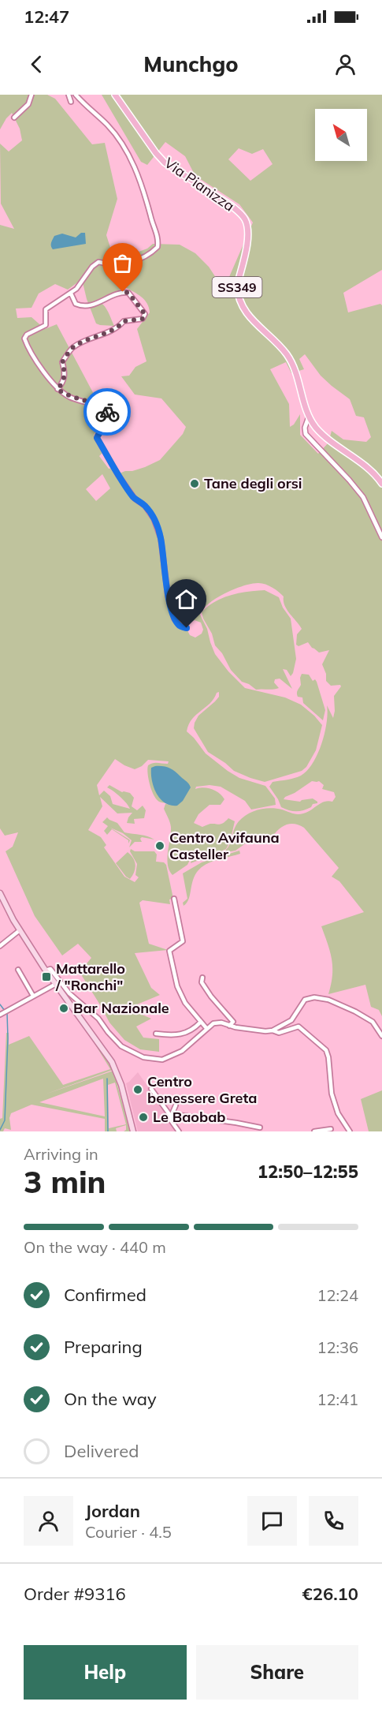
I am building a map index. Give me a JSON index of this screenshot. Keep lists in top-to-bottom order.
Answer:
{
  "streets": {
    "main road": ["Via Pianizza", "SS349"]
  },
  "places": {
    "other": [
      "Tane degli orsi",
      "Centro Avifauna Casteller",
      "Bar Nazionale",
      "Centro benessere Greta",
      "Le Baobab"
    ],
    "transit": ["Mattarello / \"Ronchi\""]
  },
  "north": "top left",
  "page": {
    "status": "12:47",
    "header": "Munchgo",
    "heading": ["3 min", "Arriving in", "12:50–12:55"],
    "panel": [
      "Jordan",
      "Courier · 4.5",
      "Order #9316",
      "€26.10"
    ],
    "bar": "On the way · 440 m",
    "list": [
      ["Confirmed", "12:24"],
      ["Preparing", "12:36"],
      ["On the way", "12:41"],
      "Delivered"
    ],
    "buttons": ["Help", "Share"]
  }
}
